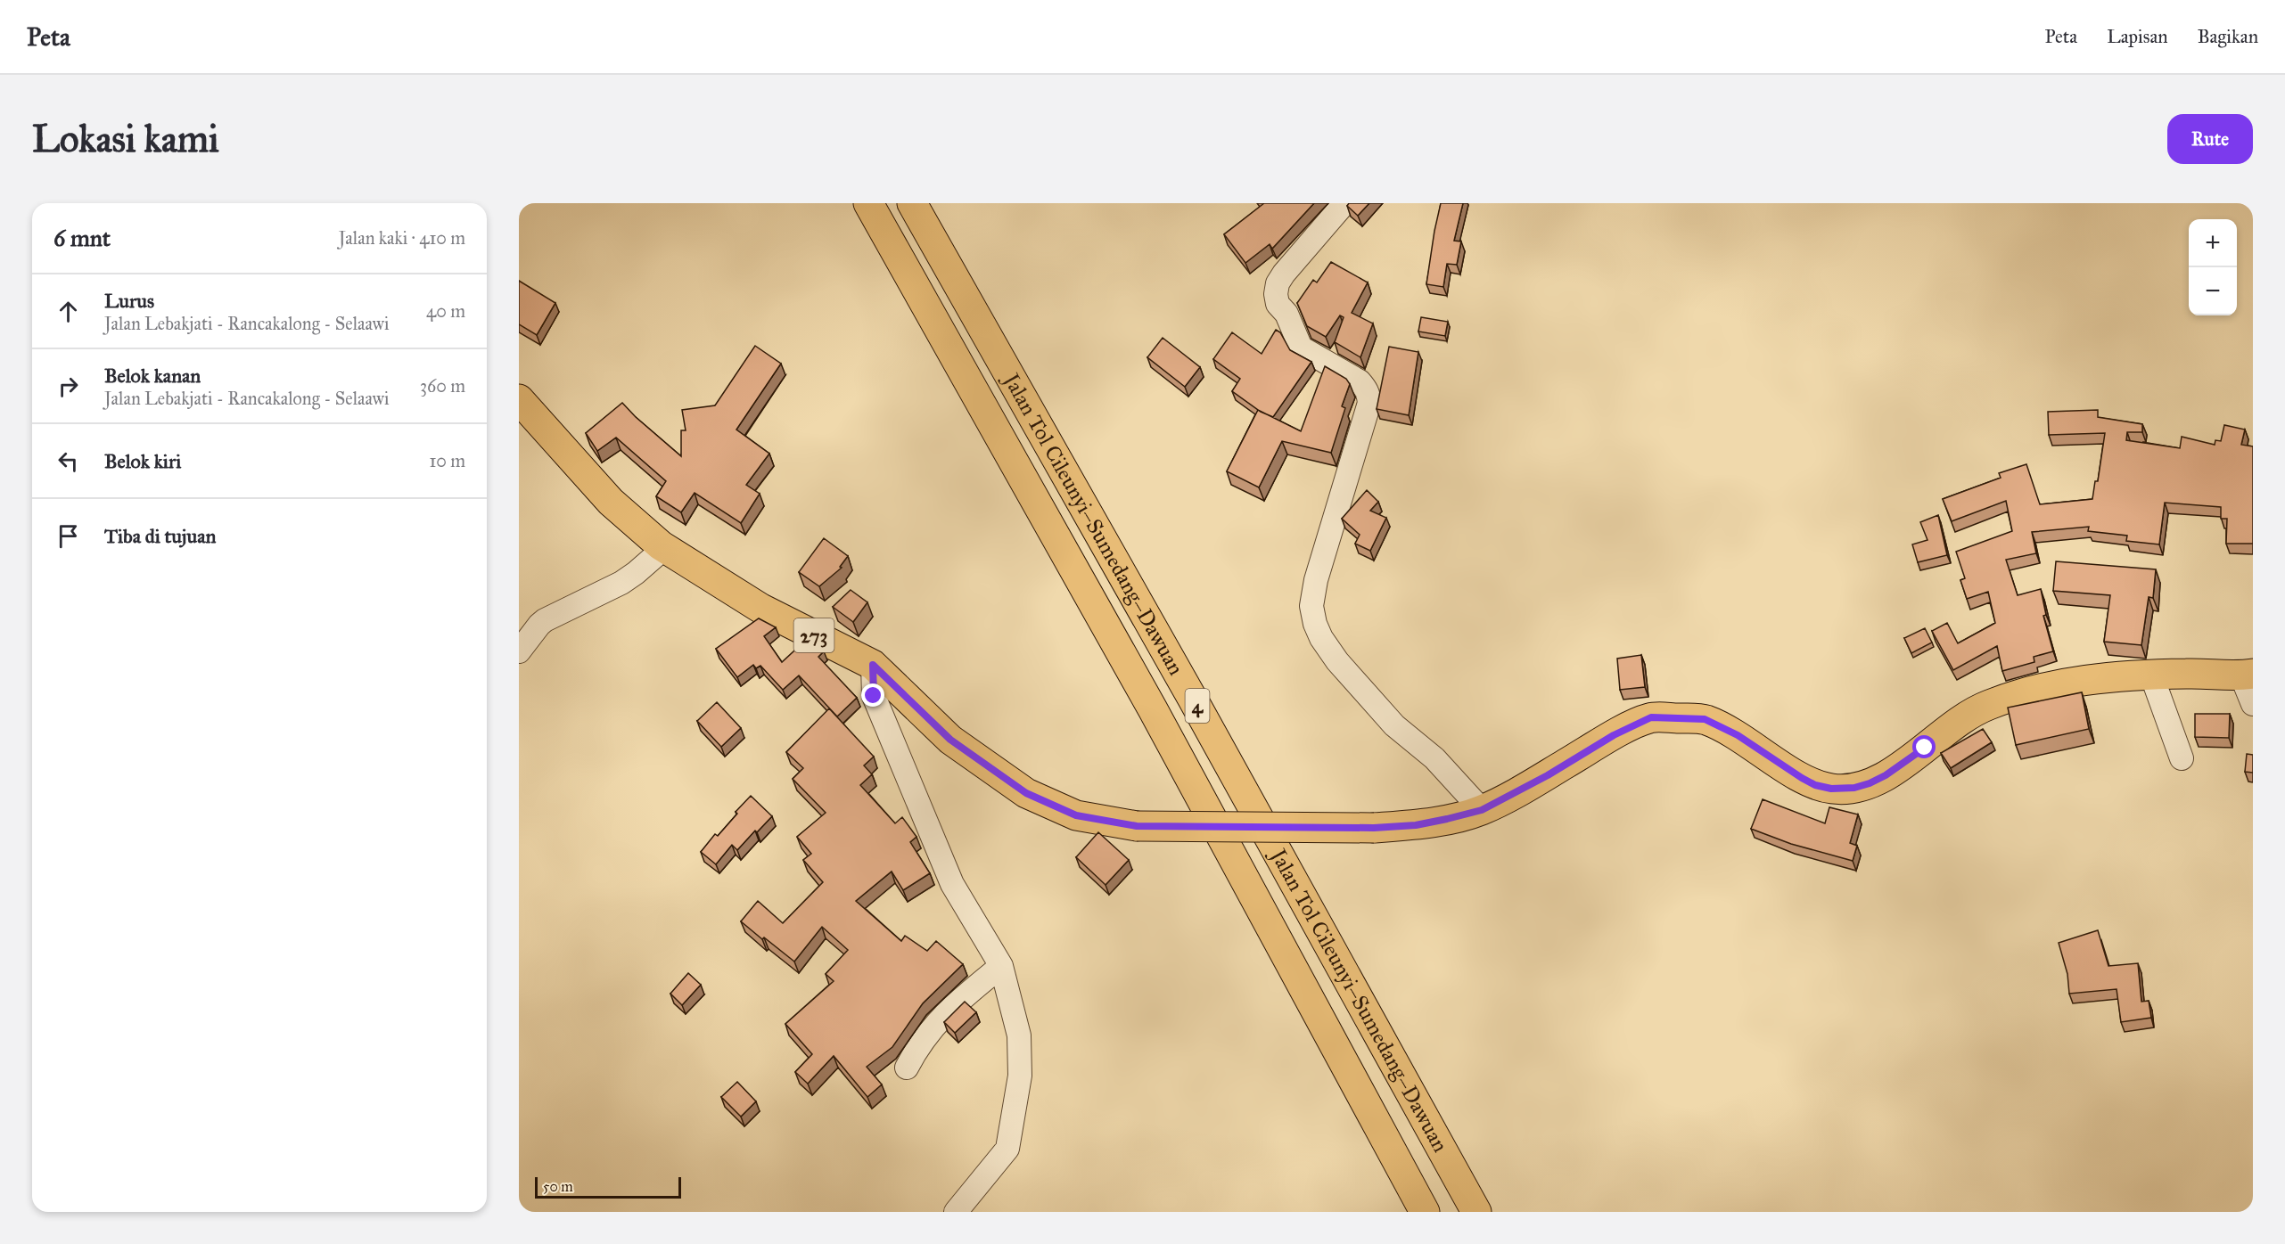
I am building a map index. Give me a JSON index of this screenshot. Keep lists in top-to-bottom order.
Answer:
{
  "streets": {
    "main road": ["Jalan Tol Cileunyi–Sumedang–Dawuan", "273", "4"]
  },
  "scale_bar": "50 m",
  "page": {
    "header": "Peta",
    "nav": ["Peta", "Lapisan", "Bagikan"],
    "buttons": "Rute",
    "title": "Lokasi kami",
    "heading": ["6 mnt", "Jalan kaki · 410 m"],
    "map_buttons": ["+", "−"],
    "list": [
      ["Lurus", "Jalan Lebakjati - Rancakalong - Selaawi", "40 m"],
      ["Belok kanan", "Jalan Lebakjati - Rancakalong - Selaawi", "360 m"],
      ["Belok kiri", "10 m"],
      "Tiba di tujuan"
    ],
    "scale": "50 m"
  }
}
